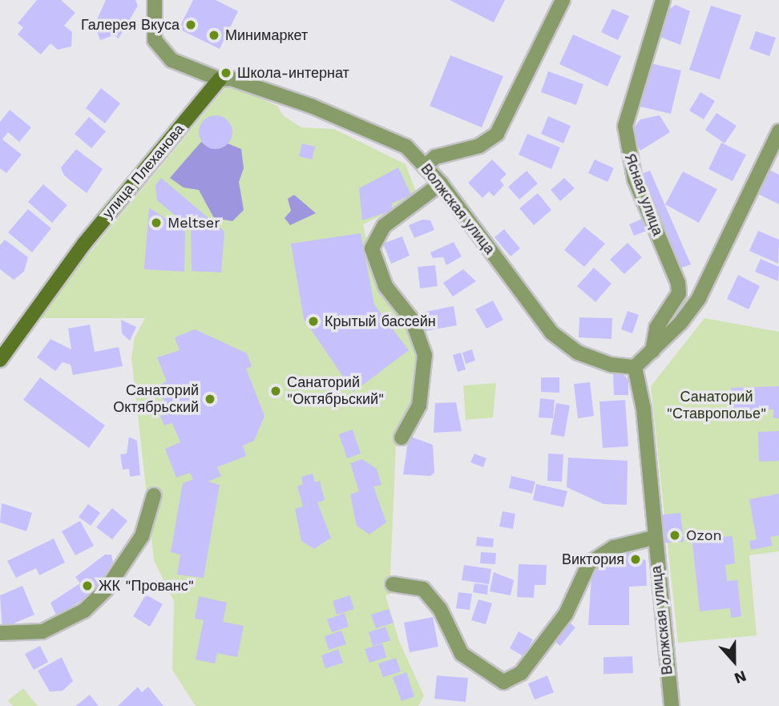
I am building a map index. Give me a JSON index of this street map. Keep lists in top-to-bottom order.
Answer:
{
  "streets": {
    "street": ["улица Плеханова", "Ясная улица", "Волжская улица"]
  },
  "crossings": [
    ["улица Плеханова", "Волжская улица"]
  ],
  "parks": ["Санаторий \"Ставрополье\""],
  "places": [
    "Галерея Вкуса",
    "Минимаркет",
    "Школа-интернат",
    "Meltser",
    "Крытый бассейн",
    "Санаторий \"Октябрьский\"",
    "Санаторий Октябрьский",
    "Ozon",
    "Виктория",
    "ЖК \"Прованс\""
  ],
  "north": "bottom"
}
